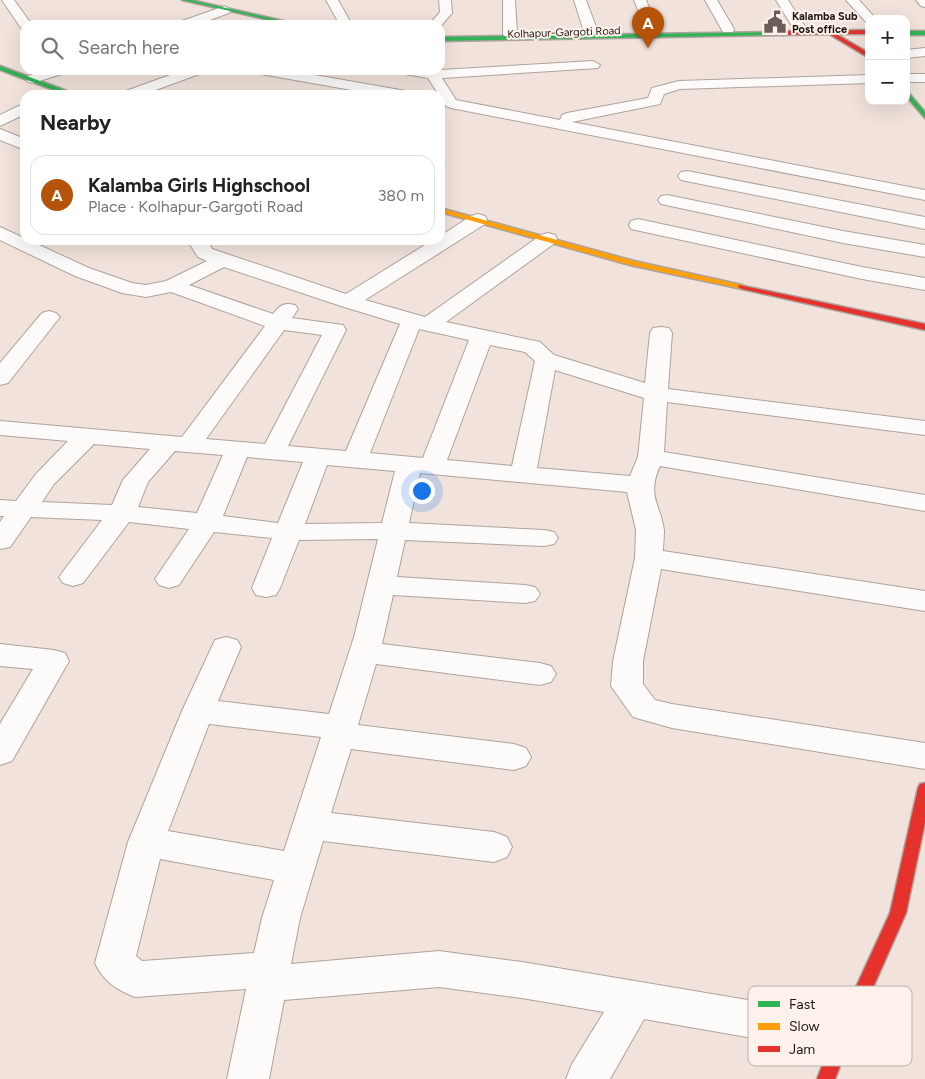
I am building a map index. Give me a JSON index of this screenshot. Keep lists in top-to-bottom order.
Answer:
{
  "streets": {
    "main road": ["Kolhapur-Gargoti Road"]
  },
  "places": {
    "public building": ["Kalamba Sub Post office"]
  },
  "legend": ["Fast", "Slow", "Jam"],
  "page": {
    "pins": "A",
    "map_buttons": ["+", "−"],
    "search": "Search here",
    "heading": "Nearby",
    "list": [
      {
        "mark": "A",
        "name": "Kalamba Girls Highschool",
        "note": "Place · Kolhapur-Gargoti Road",
        "value": "380 m"
      }
    ]
  }
}
